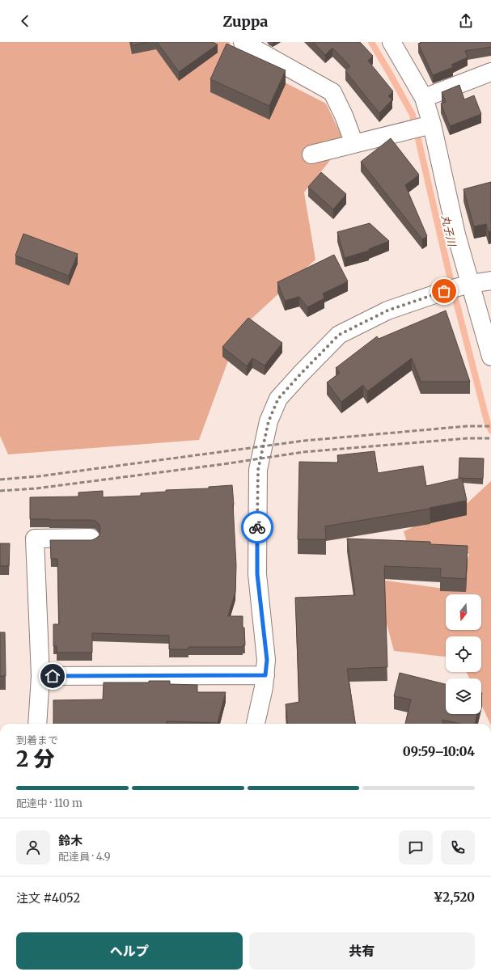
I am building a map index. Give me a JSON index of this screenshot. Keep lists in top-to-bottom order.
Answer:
{
  "water": ["丸子川"],
  "north": "bottom",
  "page": {
    "header": "Zuppa",
    "heading": ["2 分", "到着まで", "09:59–10:04"],
    "panel": [
      "鈴木",
      "配達員 · 4.9",
      "注文 #4052",
      "¥2,520"
    ],
    "bar": "配達中 · 110 m",
    "buttons": ["ヘルプ", "共有"]
  }
}
